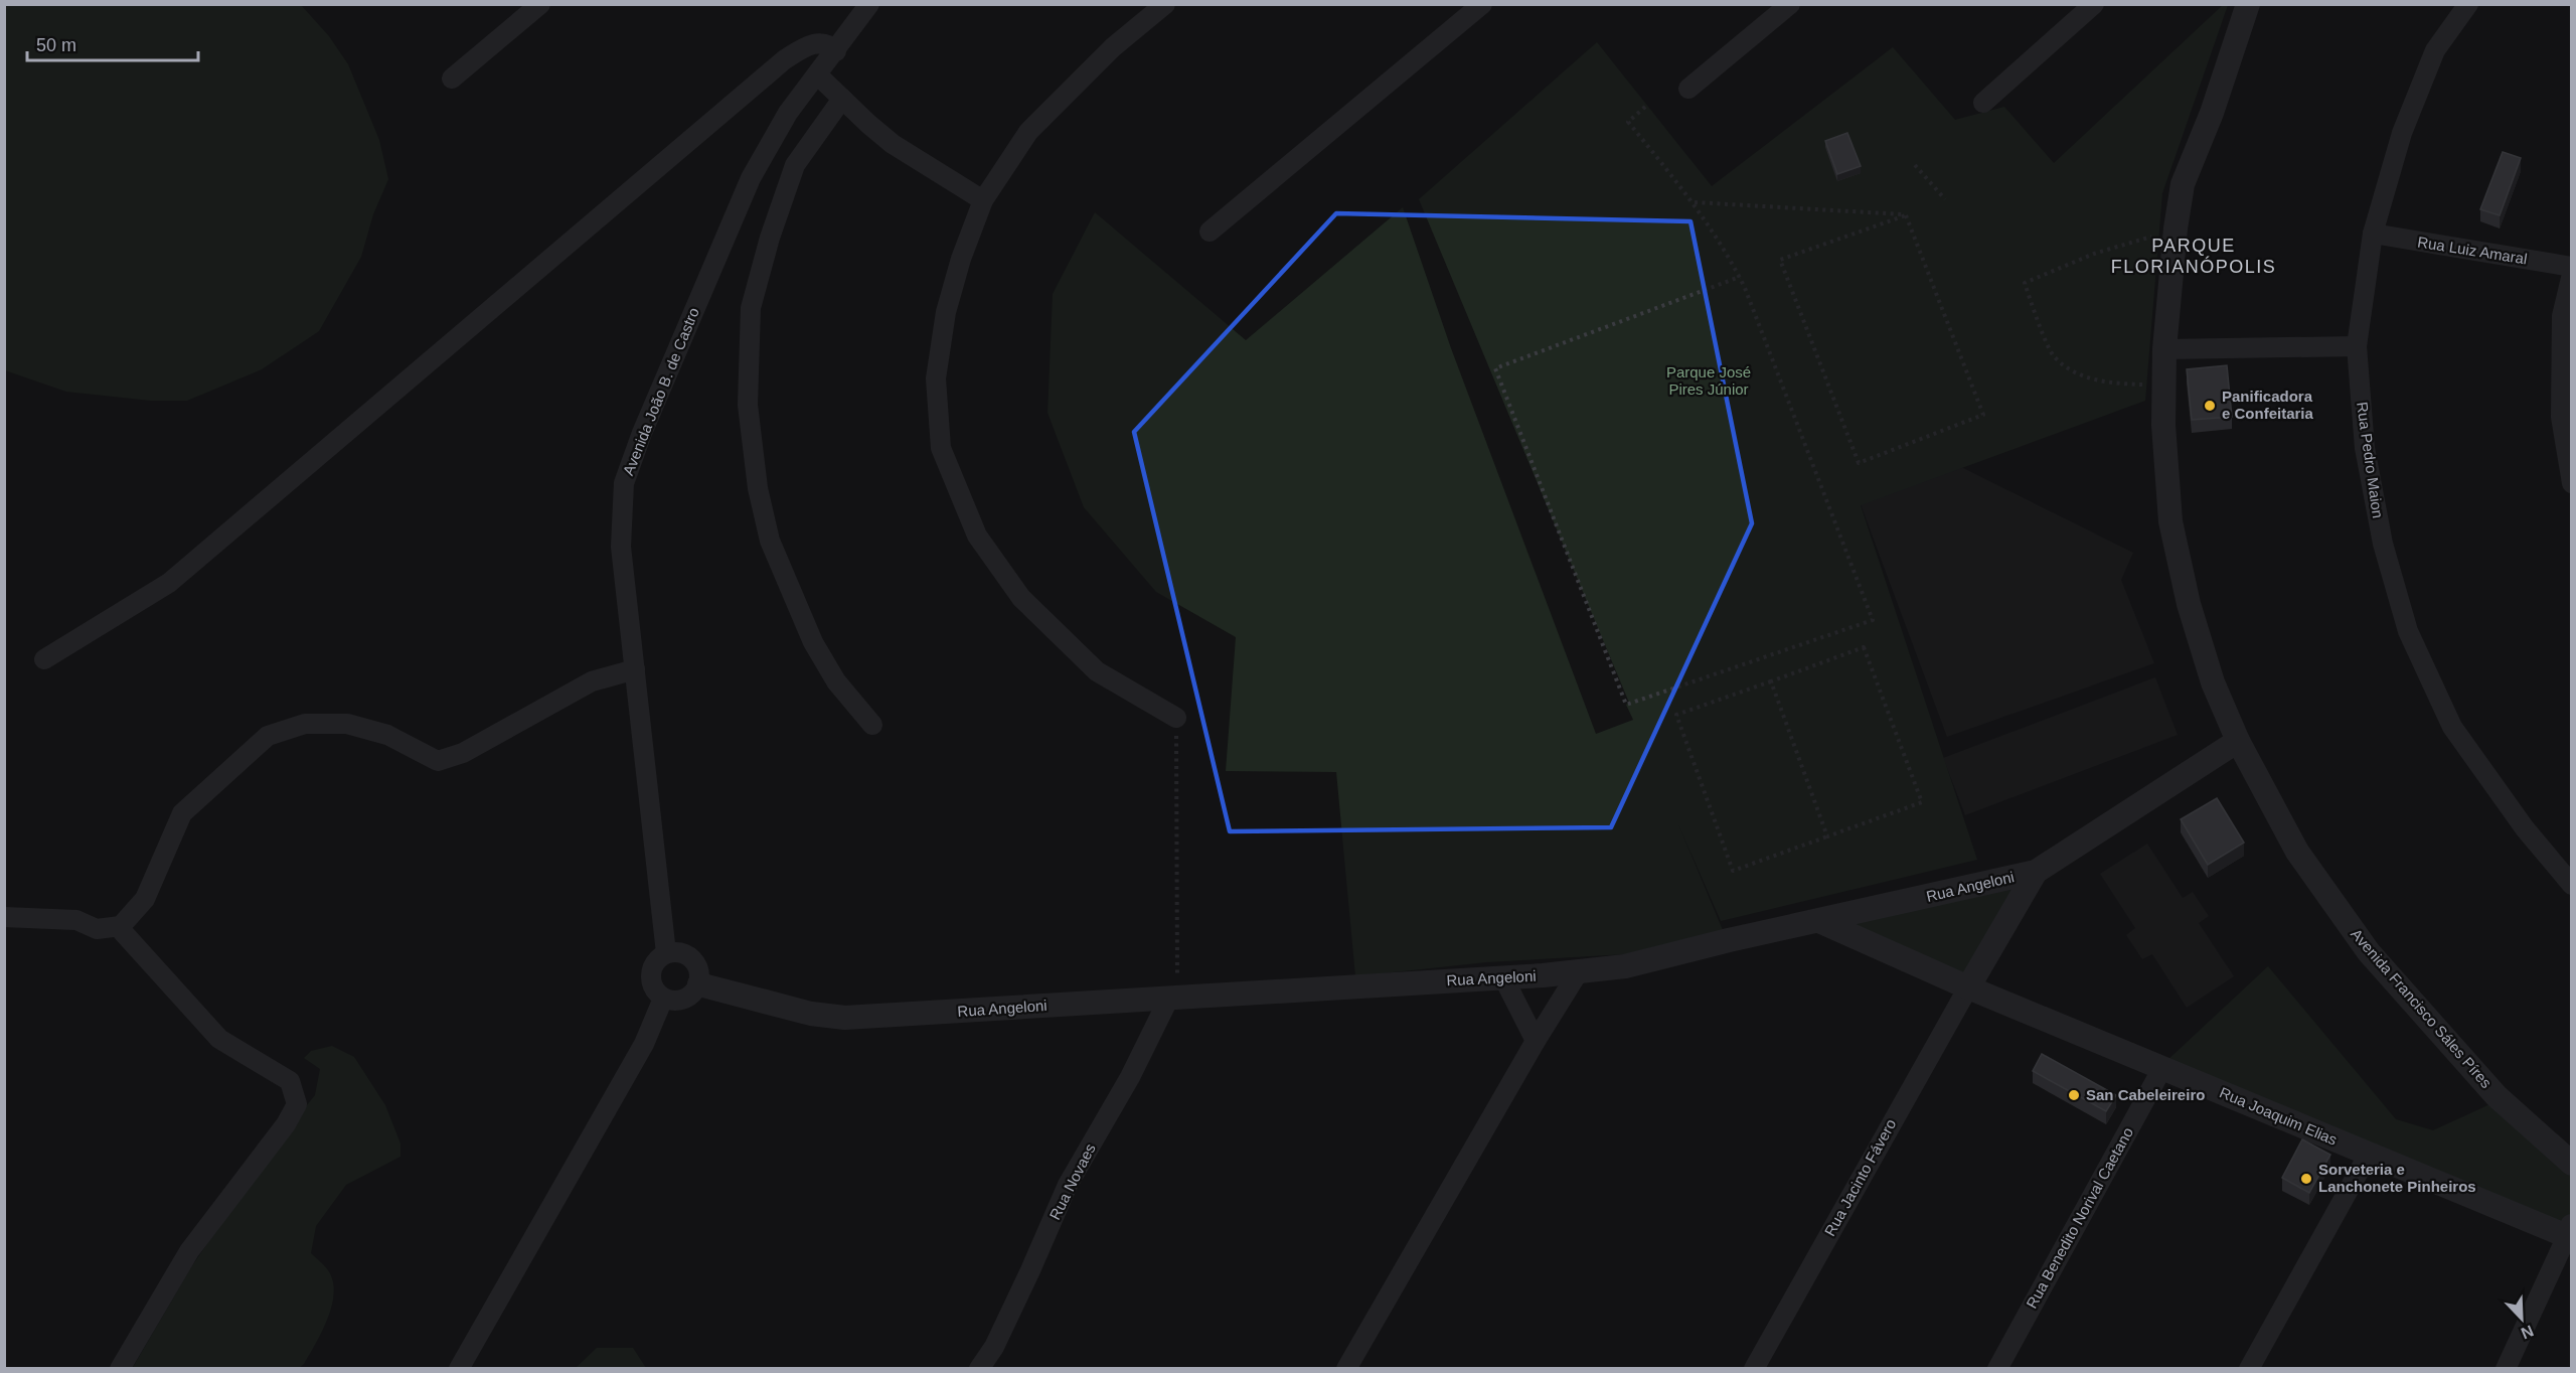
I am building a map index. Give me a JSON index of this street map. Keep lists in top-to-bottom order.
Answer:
{
  "streets": {
    "street": [
      "Rua Luiz Amaral",
      "Avenida João B. de Castro",
      "Rua Pedro Maion",
      "Rua Angeloni",
      "Avenida Francisco Sáles Píres",
      "Rua Joaquim Elias",
      "Rua Jacinto Fávero",
      "Rua Novaes",
      "Rua Benedito Norival Caetano"
    ]
  },
  "crossings": [
    ["Rua Luiz Amaral", "Rua Pedro Maion"],
    ["Avenida João B. de Castro", "Rua Angeloni"],
    ["Rua Angeloni", "Avenida Francisco Sáles Píres"],
    ["Rua Angeloni", "Rua Joaquim Elias"],
    ["Rua Angeloni", "Rua Novaes"],
    ["Rua Joaquim Elias", "Rua Jacinto Fávero"],
    ["Rua Joaquim Elias", "Rua Benedito Norival Caetano"]
  ],
  "districts": ["PARQUE FLORIANÓPOLIS"],
  "parks": ["Parque José Pires Júnior"],
  "places": ["Panificadora e Confeitaria", "San Cabeleireiro", "Sorveteria e Lanchonete Pinheiros"],
  "scale_bar": "50 m",
  "north": "bottom right"
}
